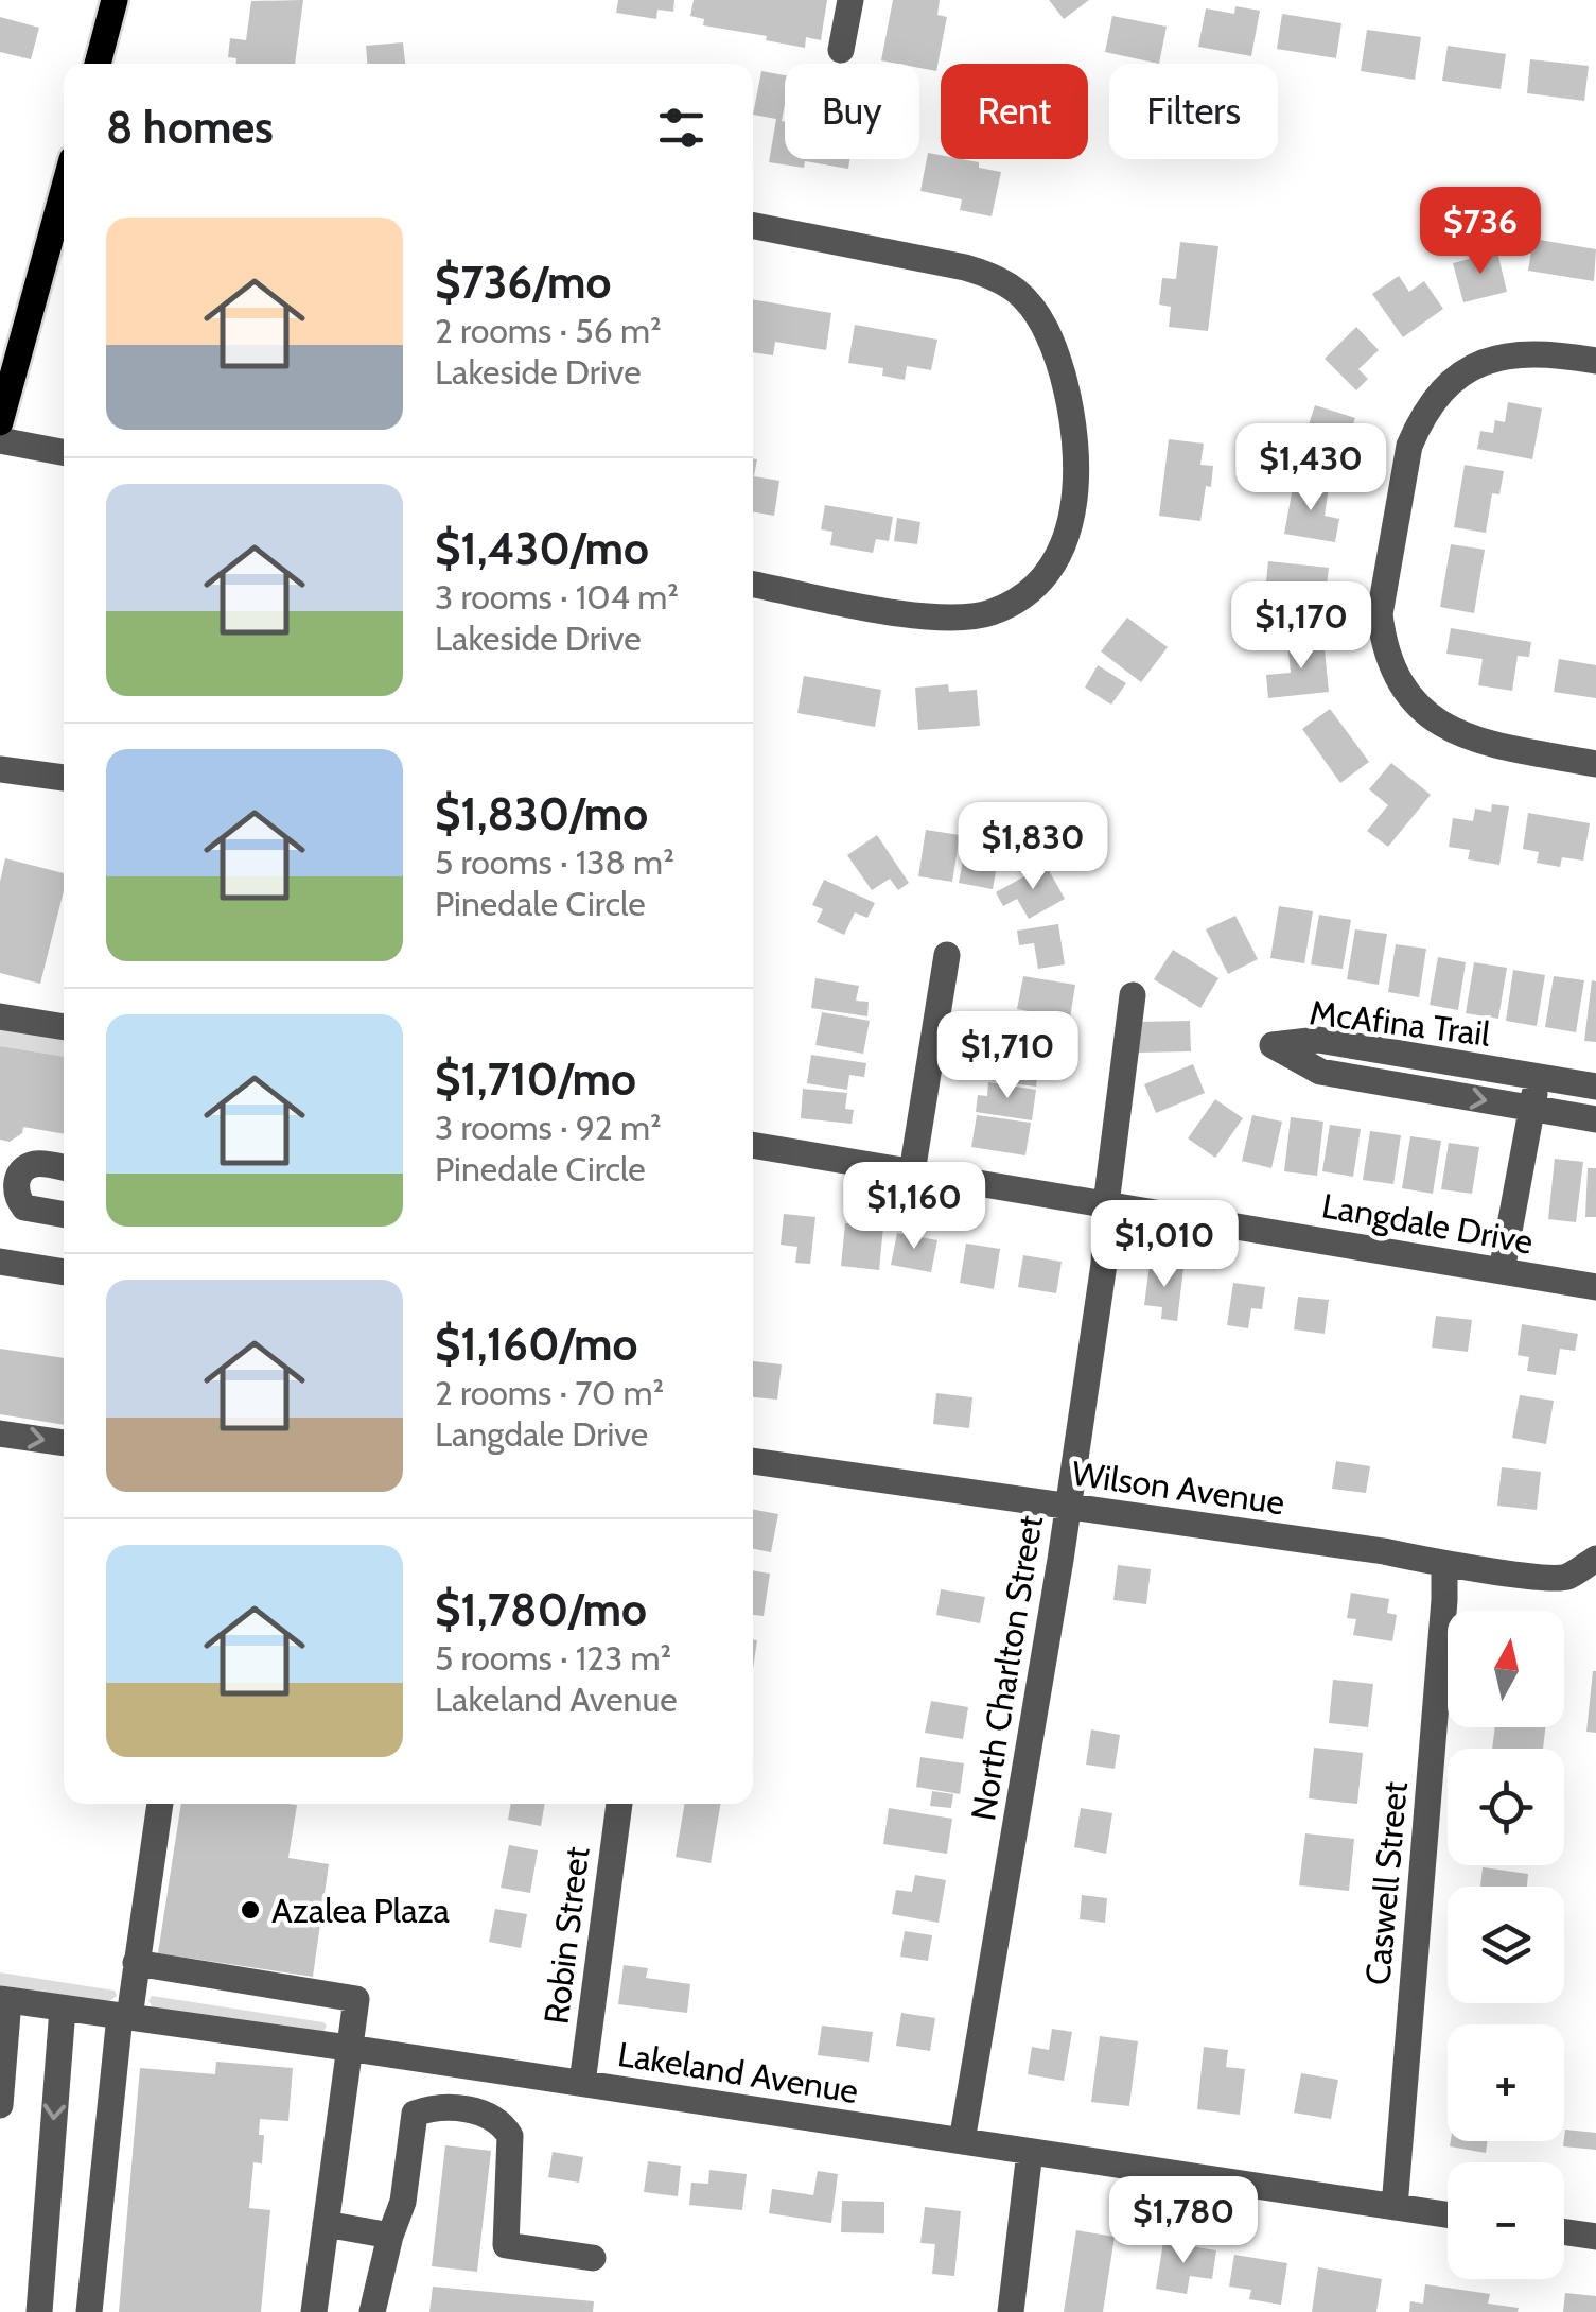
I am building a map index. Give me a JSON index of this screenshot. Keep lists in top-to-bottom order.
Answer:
{
  "streets": {
    "street": [
      "McAfina Trail",
      "Langdale Drive",
      "Wilson Avenue",
      "North Charlton Street",
      "Caswell Street",
      "Robin Street",
      "Lakeland Avenue"
    ]
  },
  "crossings": [
    ["Langdale Drive", "North Charlton Street"],
    ["Wilson Avenue", "North Charlton Street"],
    ["Wilson Avenue", "Caswell Street"],
    ["North Charlton Street", "Lakeland Avenue"],
    ["Caswell Street", "Lakeland Avenue"],
    ["Robin Street", "Lakeland Avenue"]
  ],
  "places": ["Azalea Plaza"],
  "north": "top",
  "page": {
    "chip": ["Buy", "Rent", "Filters"],
    "heading": "8 homes",
    "price": [
      "$736",
      "$1,430",
      "$1,170",
      "$1,830",
      "$1,710",
      "$1,160",
      "$1,010",
      "$1,780"
    ],
    "list": [
      {
        "name": "$736/mo",
        "note": "2 rooms · 56 m² · Lakeside Drive"
      },
      {
        "name": "$1,430/mo",
        "note": "3 rooms · 104 m² · Lakeside Drive"
      },
      {
        "name": "$1,830/mo",
        "note": "5 rooms · 138 m² · Pinedale Circle"
      },
      {
        "name": "$1,710/mo",
        "note": "3 rooms · 92 m² · Pinedale Circle"
      },
      {
        "name": "$1,160/mo",
        "note": "2 rooms · 70 m² · Langdale Drive"
      },
      {
        "name": "$1,780/mo",
        "note": "5 rooms · 123 m² · Lakeland Avenue"
      }
    ],
    "map_buttons": ["+", "−"]
  }
}
